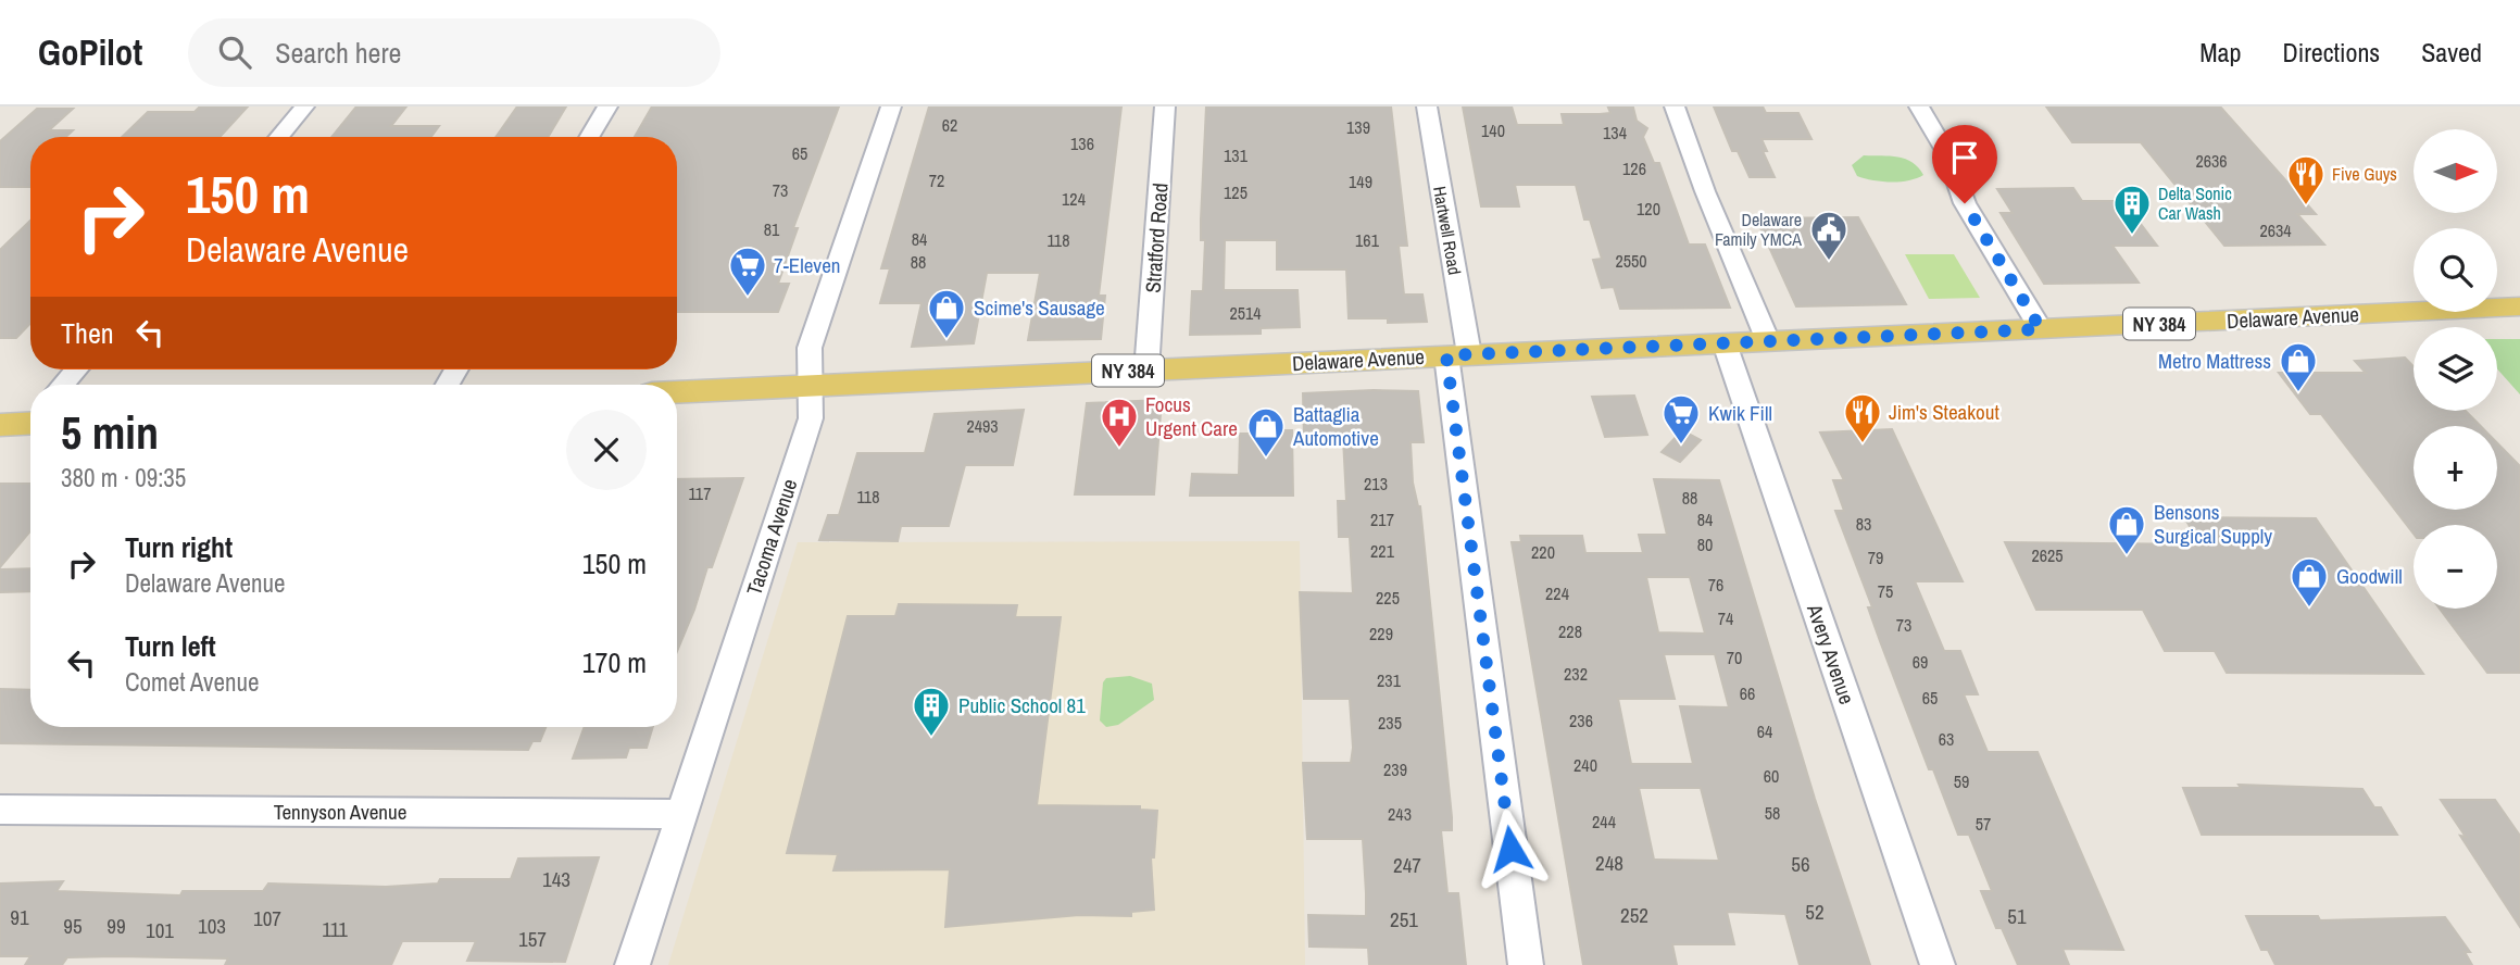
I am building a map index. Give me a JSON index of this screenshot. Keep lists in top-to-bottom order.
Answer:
{
  "streets": {
    "main road": ["Delaware Avenue", "NY 384"],
    "street": [
      "Hartwell Road",
      "Stratford Road",
      "Tacoma Avenue",
      "Avery Avenue",
      "Tennyson Avenue"
    ]
  },
  "crossings": [
    ["Hartwell Road", "Delaware Avenue"],
    ["Stratford Road", "Delaware Avenue"],
    ["Delaware Avenue", "Tacoma Avenue"],
    ["Delaware Avenue", "Avery Avenue"],
    ["Tacoma Avenue", "Tennyson Avenue"]
  ],
  "places": {
    "restaurant": ["Five Guys", "Jim's Steakout"],
    "building": ["Delta Sonic Car Wash", "Public School 81"],
    "public building": ["Delaware Family YMCA"],
    "supermarket": ["7-Eleven", "Kwik Fill"],
    "shop": [
      "Scime's Sausage",
      "Metro Mattress",
      "Battaglia Automotive",
      "Bensons Surgical Supply",
      "Goodwill"
    ],
    "hospital": ["Focus Urgent Care"]
  },
  "house_numbers": [
    "62",
    "139",
    "140",
    "134",
    "136",
    "65",
    "131",
    "2636",
    "126",
    "72",
    "149",
    "73",
    "125",
    "124",
    "120",
    "81",
    "2634",
    "84",
    "118",
    "161",
    "2550",
    "88",
    "2514",
    "2493",
    "213",
    "117",
    "118",
    "88",
    "217",
    "84",
    "83",
    "80",
    "221",
    "220",
    "2625",
    "79",
    "76",
    "75",
    "224",
    "225",
    "74",
    "73",
    "228",
    "229",
    "70",
    "69",
    "232",
    "231",
    "66",
    "65",
    "236",
    "235",
    "64",
    "63",
    "240",
    "239",
    "60",
    "59",
    "58",
    "243",
    "244",
    "57",
    "248",
    "56",
    "247",
    "143",
    "52",
    "252",
    "51",
    "91",
    "107",
    "251",
    "95",
    "99",
    "103",
    "111",
    "101",
    "157"
  ],
  "north": "right",
  "page": {
    "header": "GoPilot",
    "search": "Search here",
    "nav": ["Map", "Directions", "Saved"],
    "map_buttons": ["+", "−"],
    "turn": ["150 m", "Delaware Avenue"],
    "then": "Then",
    "heading": ["5 min", "380 m · 09:35"],
    "list": [
      {
        "name": "Turn right",
        "note": "Delaware Avenue",
        "value": "150 m"
      },
      {
        "name": "Turn left",
        "note": "Comet Avenue",
        "value": "170 m"
      }
    ]
  }
}
